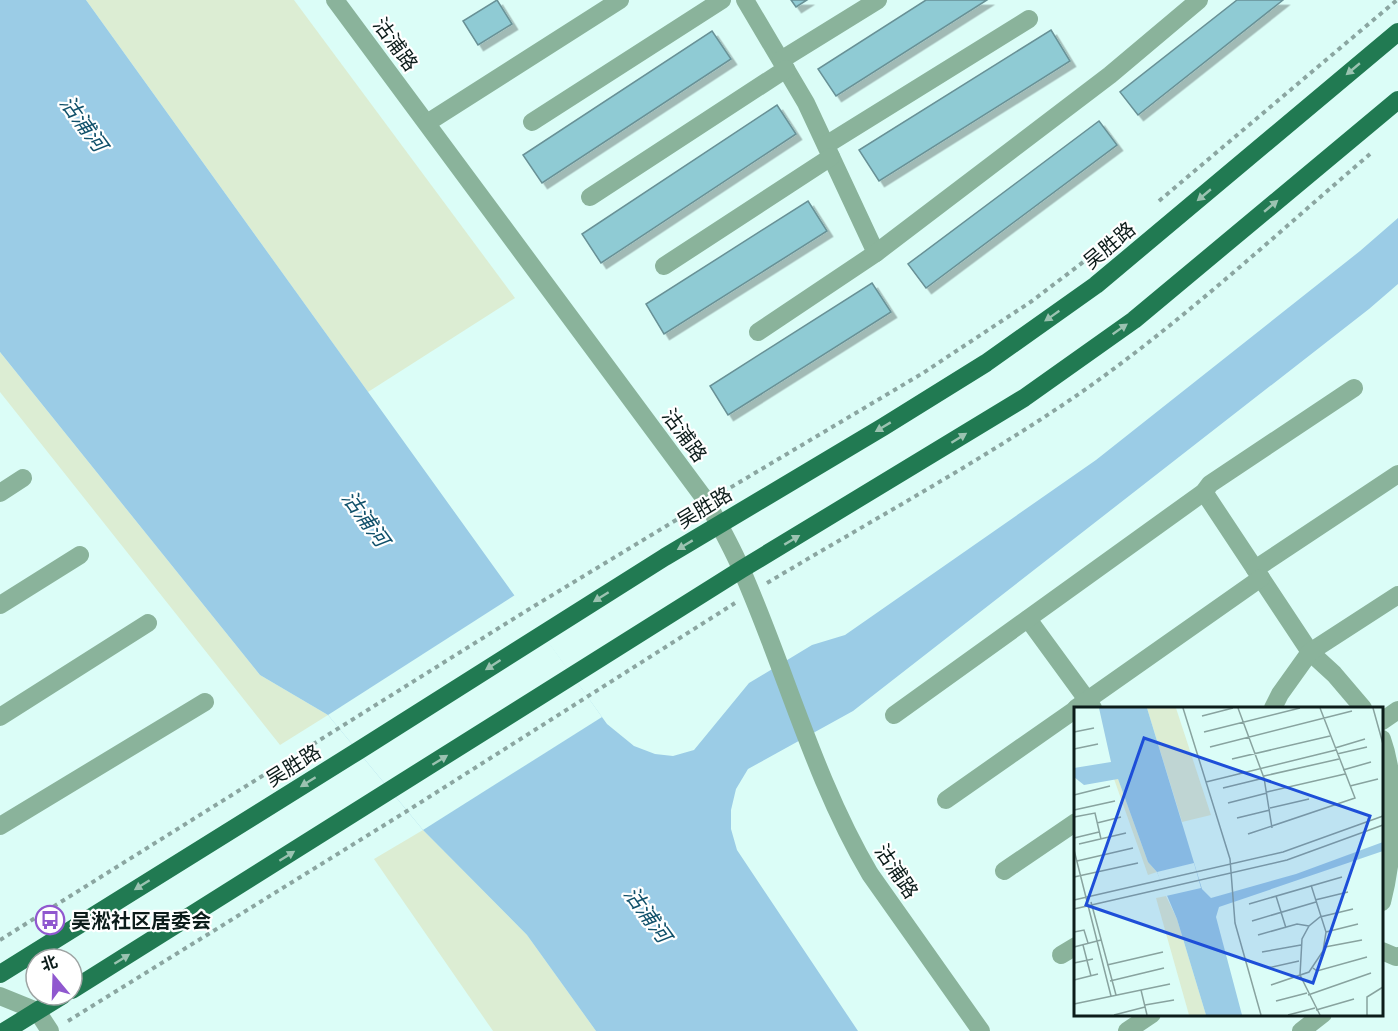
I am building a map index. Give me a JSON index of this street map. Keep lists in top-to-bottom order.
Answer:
{
  "streets": {
    "main road": ["吴胜路"],
    "street": ["沽浦路"]
  },
  "crossings": [
    ["沽浦路", "吴胜路"]
  ],
  "water": ["沽浦河"],
  "places": {
    "bus stop": ["吴淞社区居委会"]
  },
  "north": "top"
}
